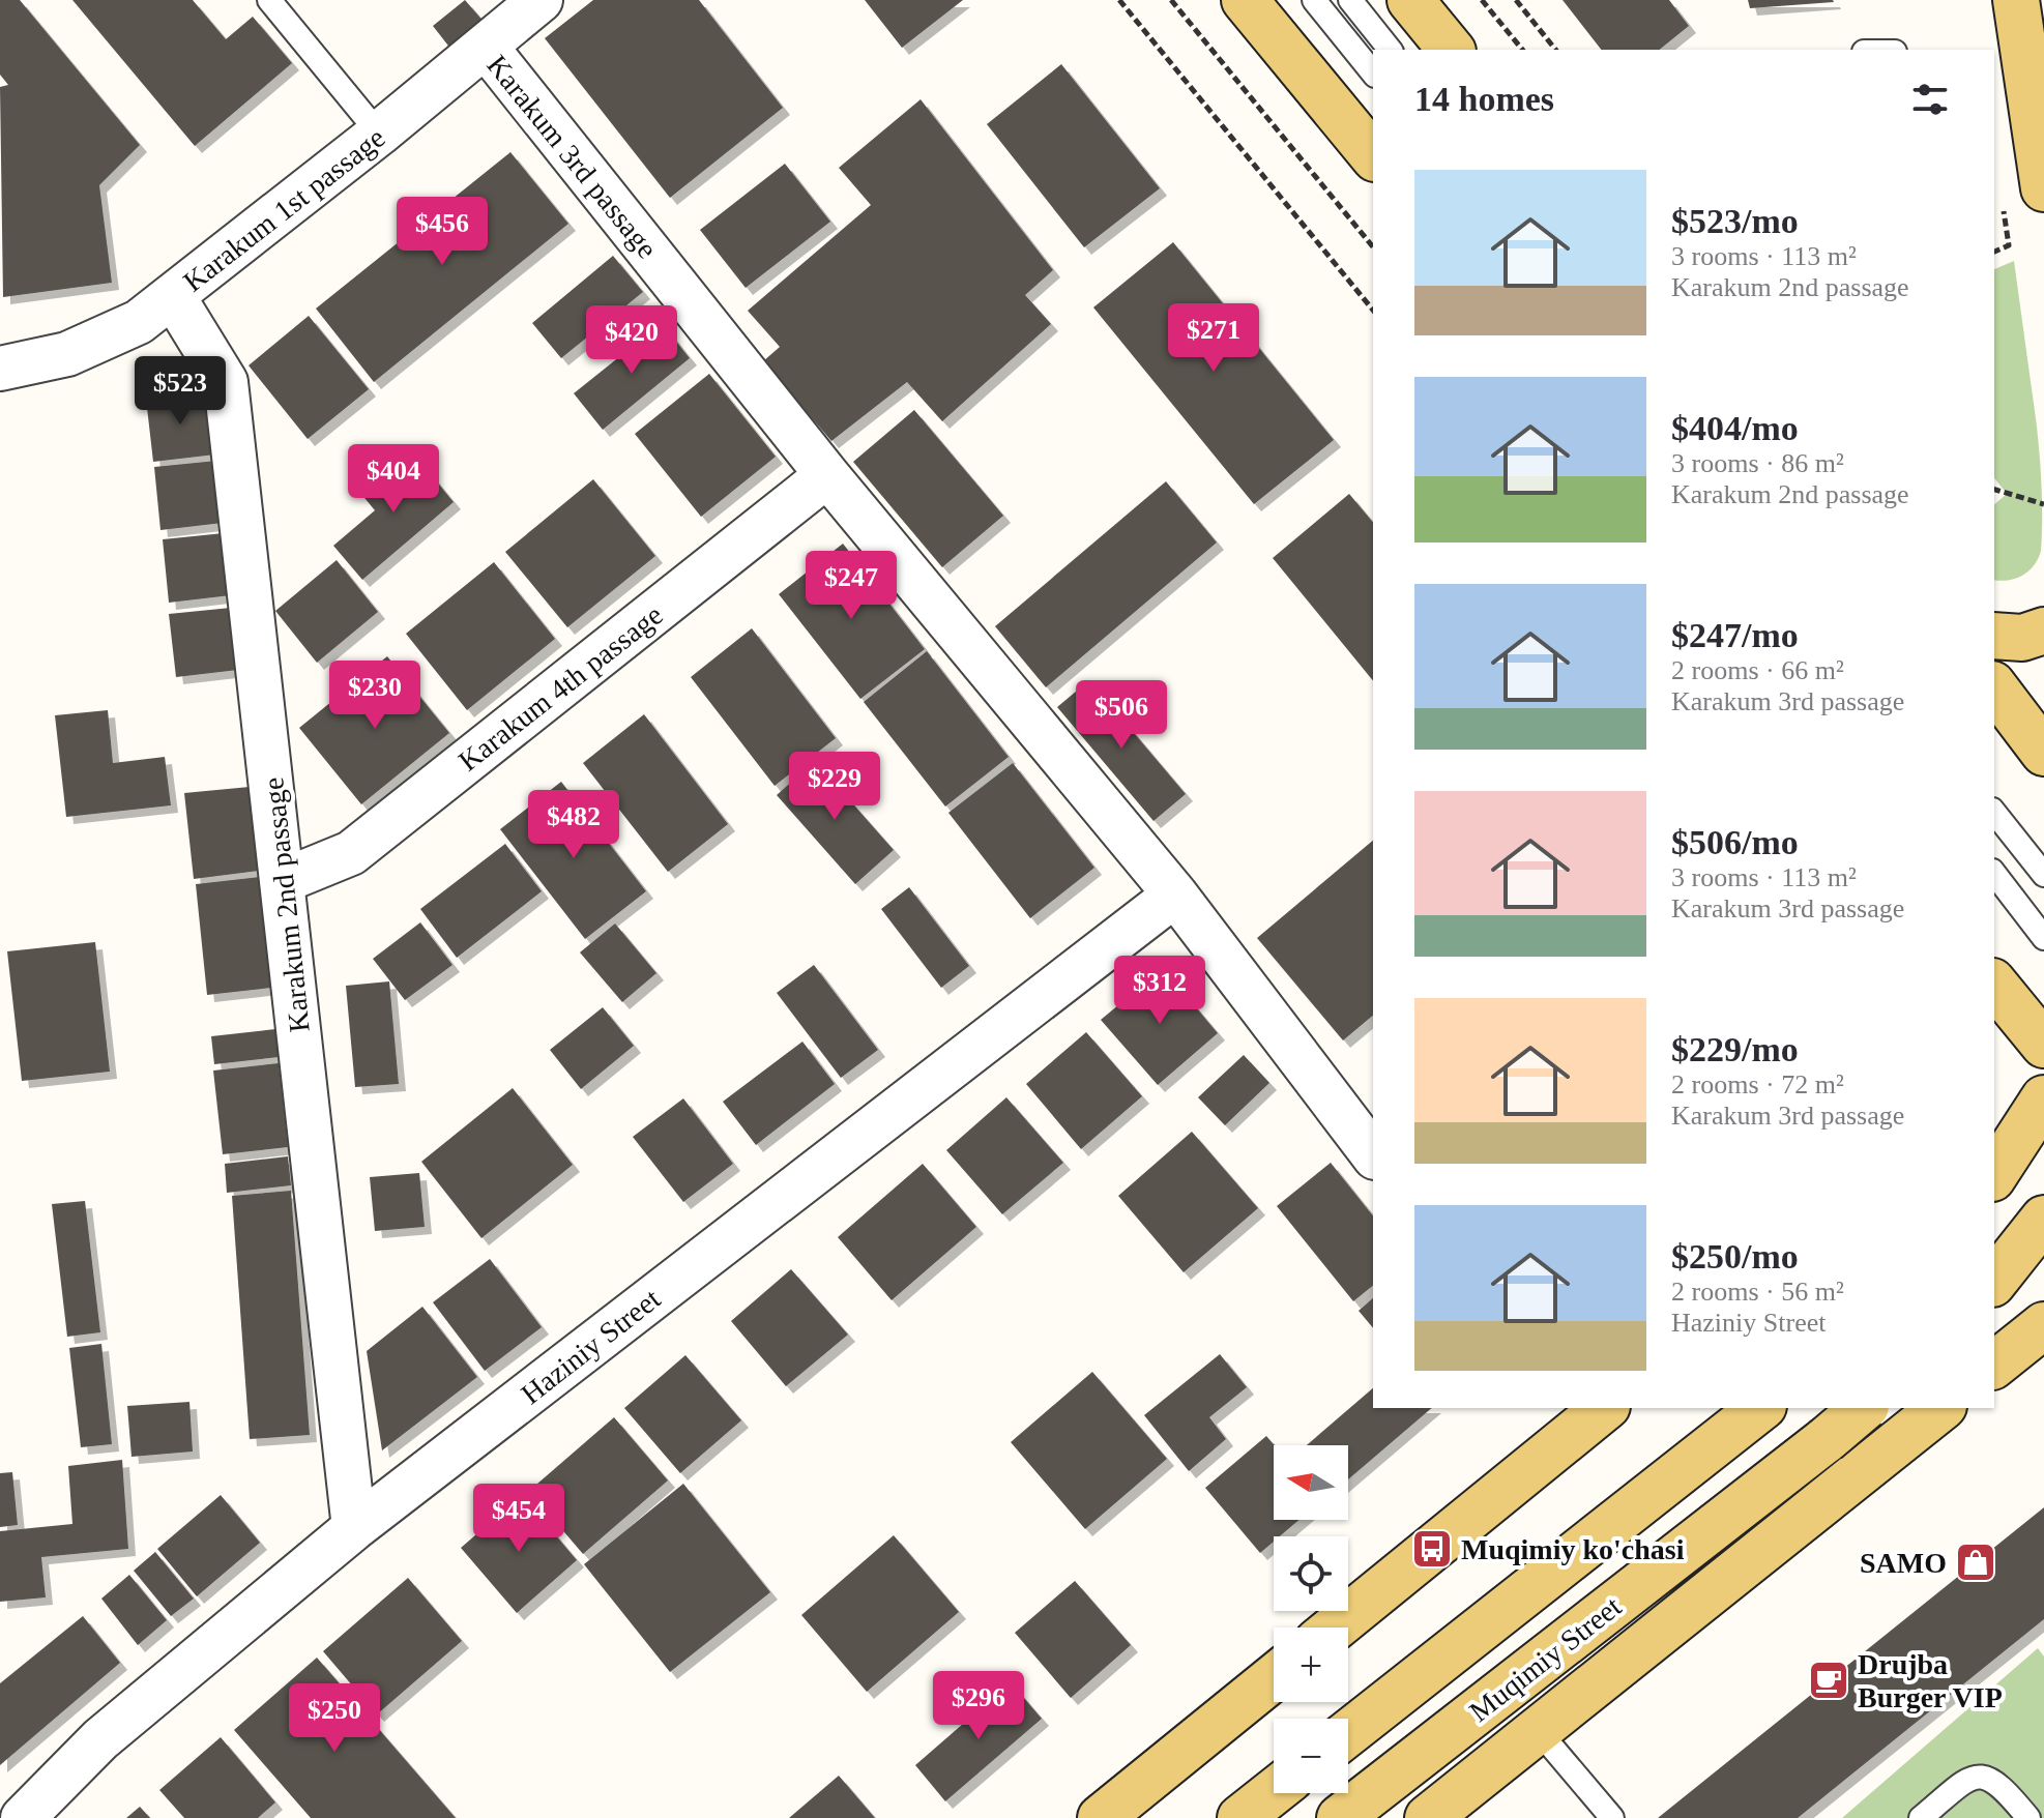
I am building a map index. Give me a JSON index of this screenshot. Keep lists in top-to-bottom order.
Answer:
{
  "streets": {
    "main road": ["Muqimiy Street"],
    "street": [
      "Karakum 3rd passage",
      "Karakum 1st passage",
      "Karakum 4th passage",
      "Karakum 2nd passage",
      "Haziniy Street"
    ]
  },
  "crossings": [
    ["Karakum 3rd passage", "Karakum 1st passage"],
    ["Karakum 3rd passage", "Karakum 4th passage"],
    ["Karakum 3rd passage", "Haziniy Street"],
    ["Karakum 1st passage", "Karakum 2nd passage"],
    ["Karakum 4th passage", "Karakum 2nd passage"],
    ["Karakum 2nd passage", "Haziniy Street"]
  ],
  "places": {
    "bus stop": ["Muqimiy ko'chasi"],
    "shop": ["SAMO"],
    "cafe": ["Drujba Burger VIP"]
  },
  "north": "left",
  "page": {
    "heading": "14 homes",
    "list": [
      {
        "name": "$523/mo",
        "note": "3 rooms · 113 m² · Karakum 2nd passage"
      },
      {
        "name": "$404/mo",
        "note": "3 rooms · 86 m² · Karakum 2nd passage"
      },
      {
        "name": "$247/mo",
        "note": "2 rooms · 66 m² · Karakum 3rd passage"
      },
      {
        "name": "$506/mo",
        "note": "3 rooms · 113 m² · Karakum 3rd passage"
      },
      {
        "name": "$229/mo",
        "note": "2 rooms · 72 m² · Karakum 3rd passage"
      },
      {
        "name": "$250/mo",
        "note": "2 rooms · 56 m² · Haziniy Street"
      }
    ],
    "price": [
      "$456",
      "$271",
      "$420",
      "$523",
      "$404",
      "$247",
      "$230",
      "$506",
      "$229",
      "$482",
      "$312",
      "$454",
      "$296",
      "$250"
    ],
    "map_buttons": ["+", "−"]
  }
}
